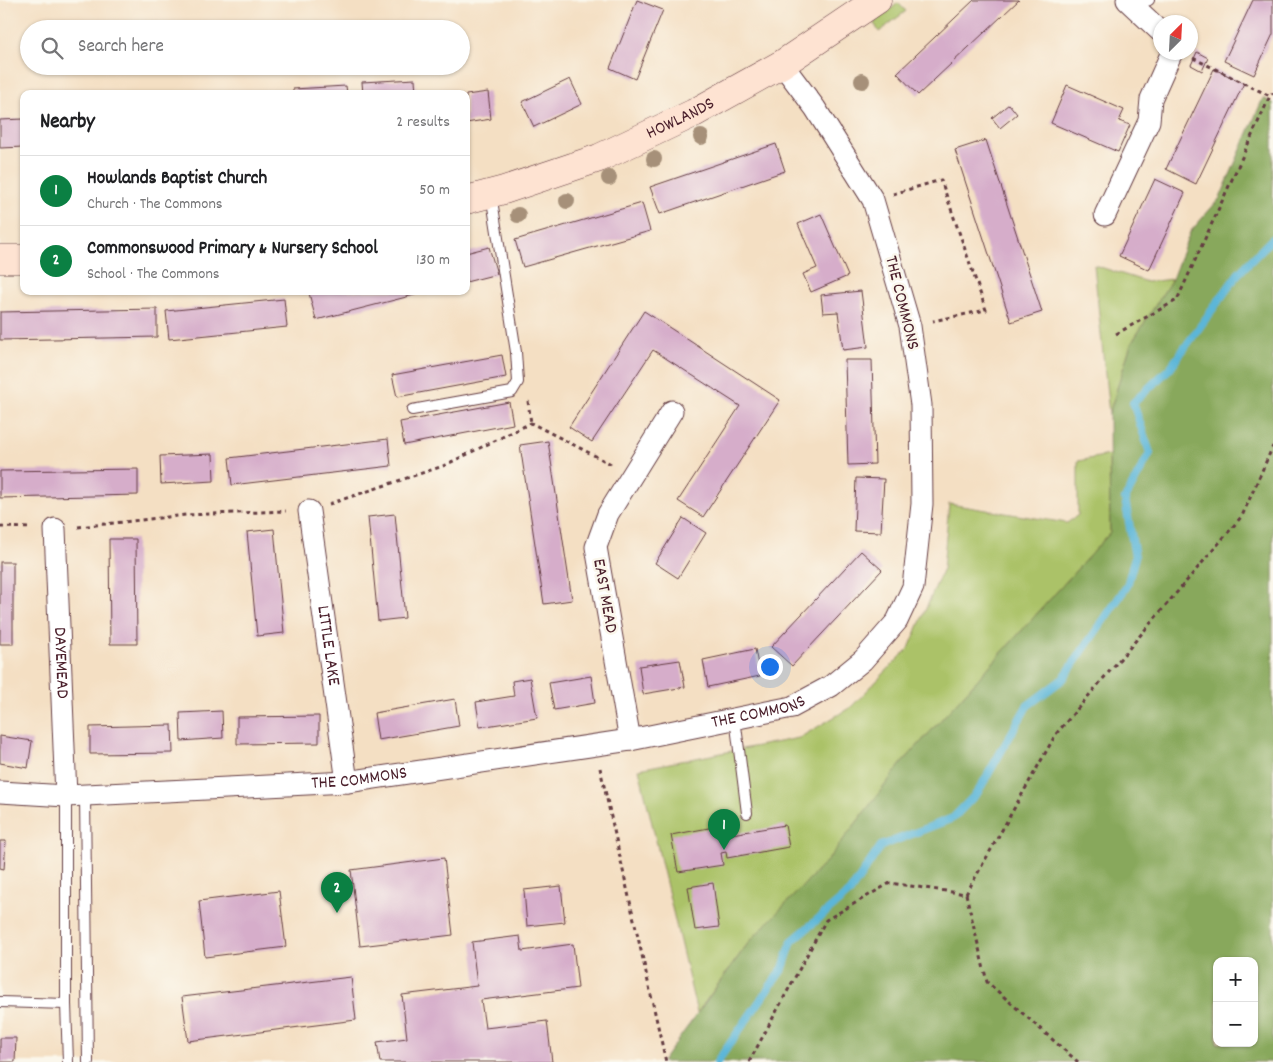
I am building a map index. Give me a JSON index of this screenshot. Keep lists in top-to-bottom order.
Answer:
{
  "streets": {
    "street": [
      "HOWLANDS",
      "THE COMMONS",
      "EAST MEAD",
      "LITTLE LAKE",
      "DAYEMEAD"
    ]
  },
  "crossings": [
    ["HOWLANDS", "THE COMMONS"],
    ["THE COMMONS", "EAST MEAD"],
    ["THE COMMONS", "LITTLE LAKE"],
    ["THE COMMONS", "DAYEMEAD"]
  ],
  "north": "top right",
  "page": {
    "search": "Search here",
    "heading": ["Nearby", "2 results"],
    "list": [
      {
        "mark": "1",
        "name": "Howlands Baptist Church",
        "note": "Church · The Commons",
        "value": "50 m"
      },
      {
        "mark": "2",
        "name": "Commonswood Primary & Nursery School",
        "note": "School · The Commons",
        "value": "130 m"
      }
    ],
    "pins": ["1", "2"],
    "map_buttons": ["+", "−"]
  }
}
